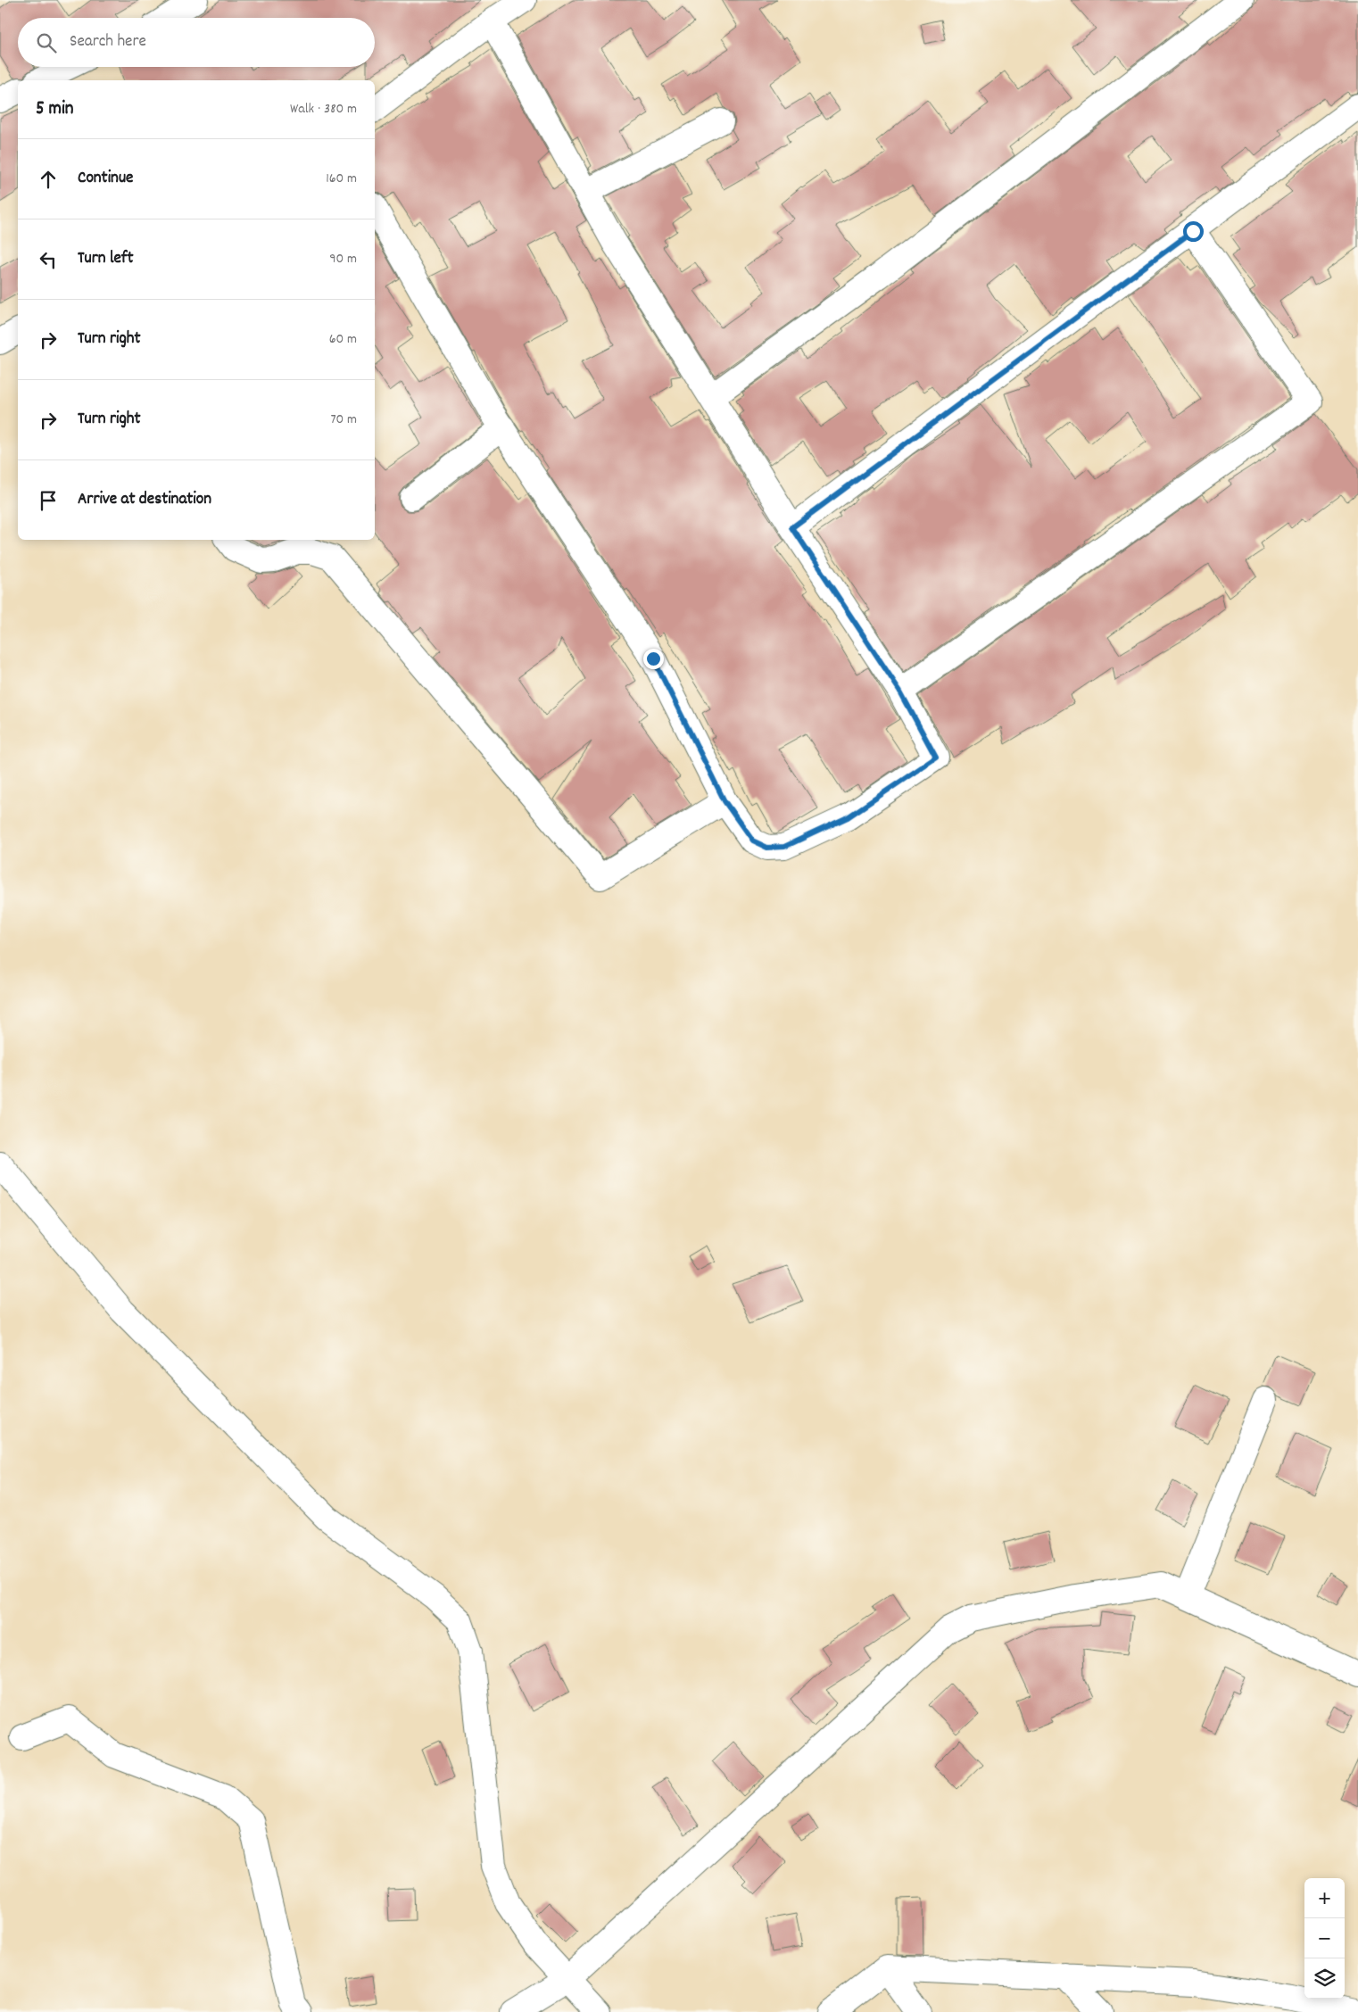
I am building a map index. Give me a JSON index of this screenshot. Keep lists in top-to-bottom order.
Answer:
{
  "page": {
    "search": "Search here",
    "heading": ["5 min", "Walk · 380 m"],
    "list": [
      ["Continue", "160 m"],
      ["Turn left", "90 m"],
      ["Turn right", "60 m"],
      ["Turn right", "70 m"],
      "Arrive at destination"
    ],
    "map_buttons": ["+", "−"]
  }
}
